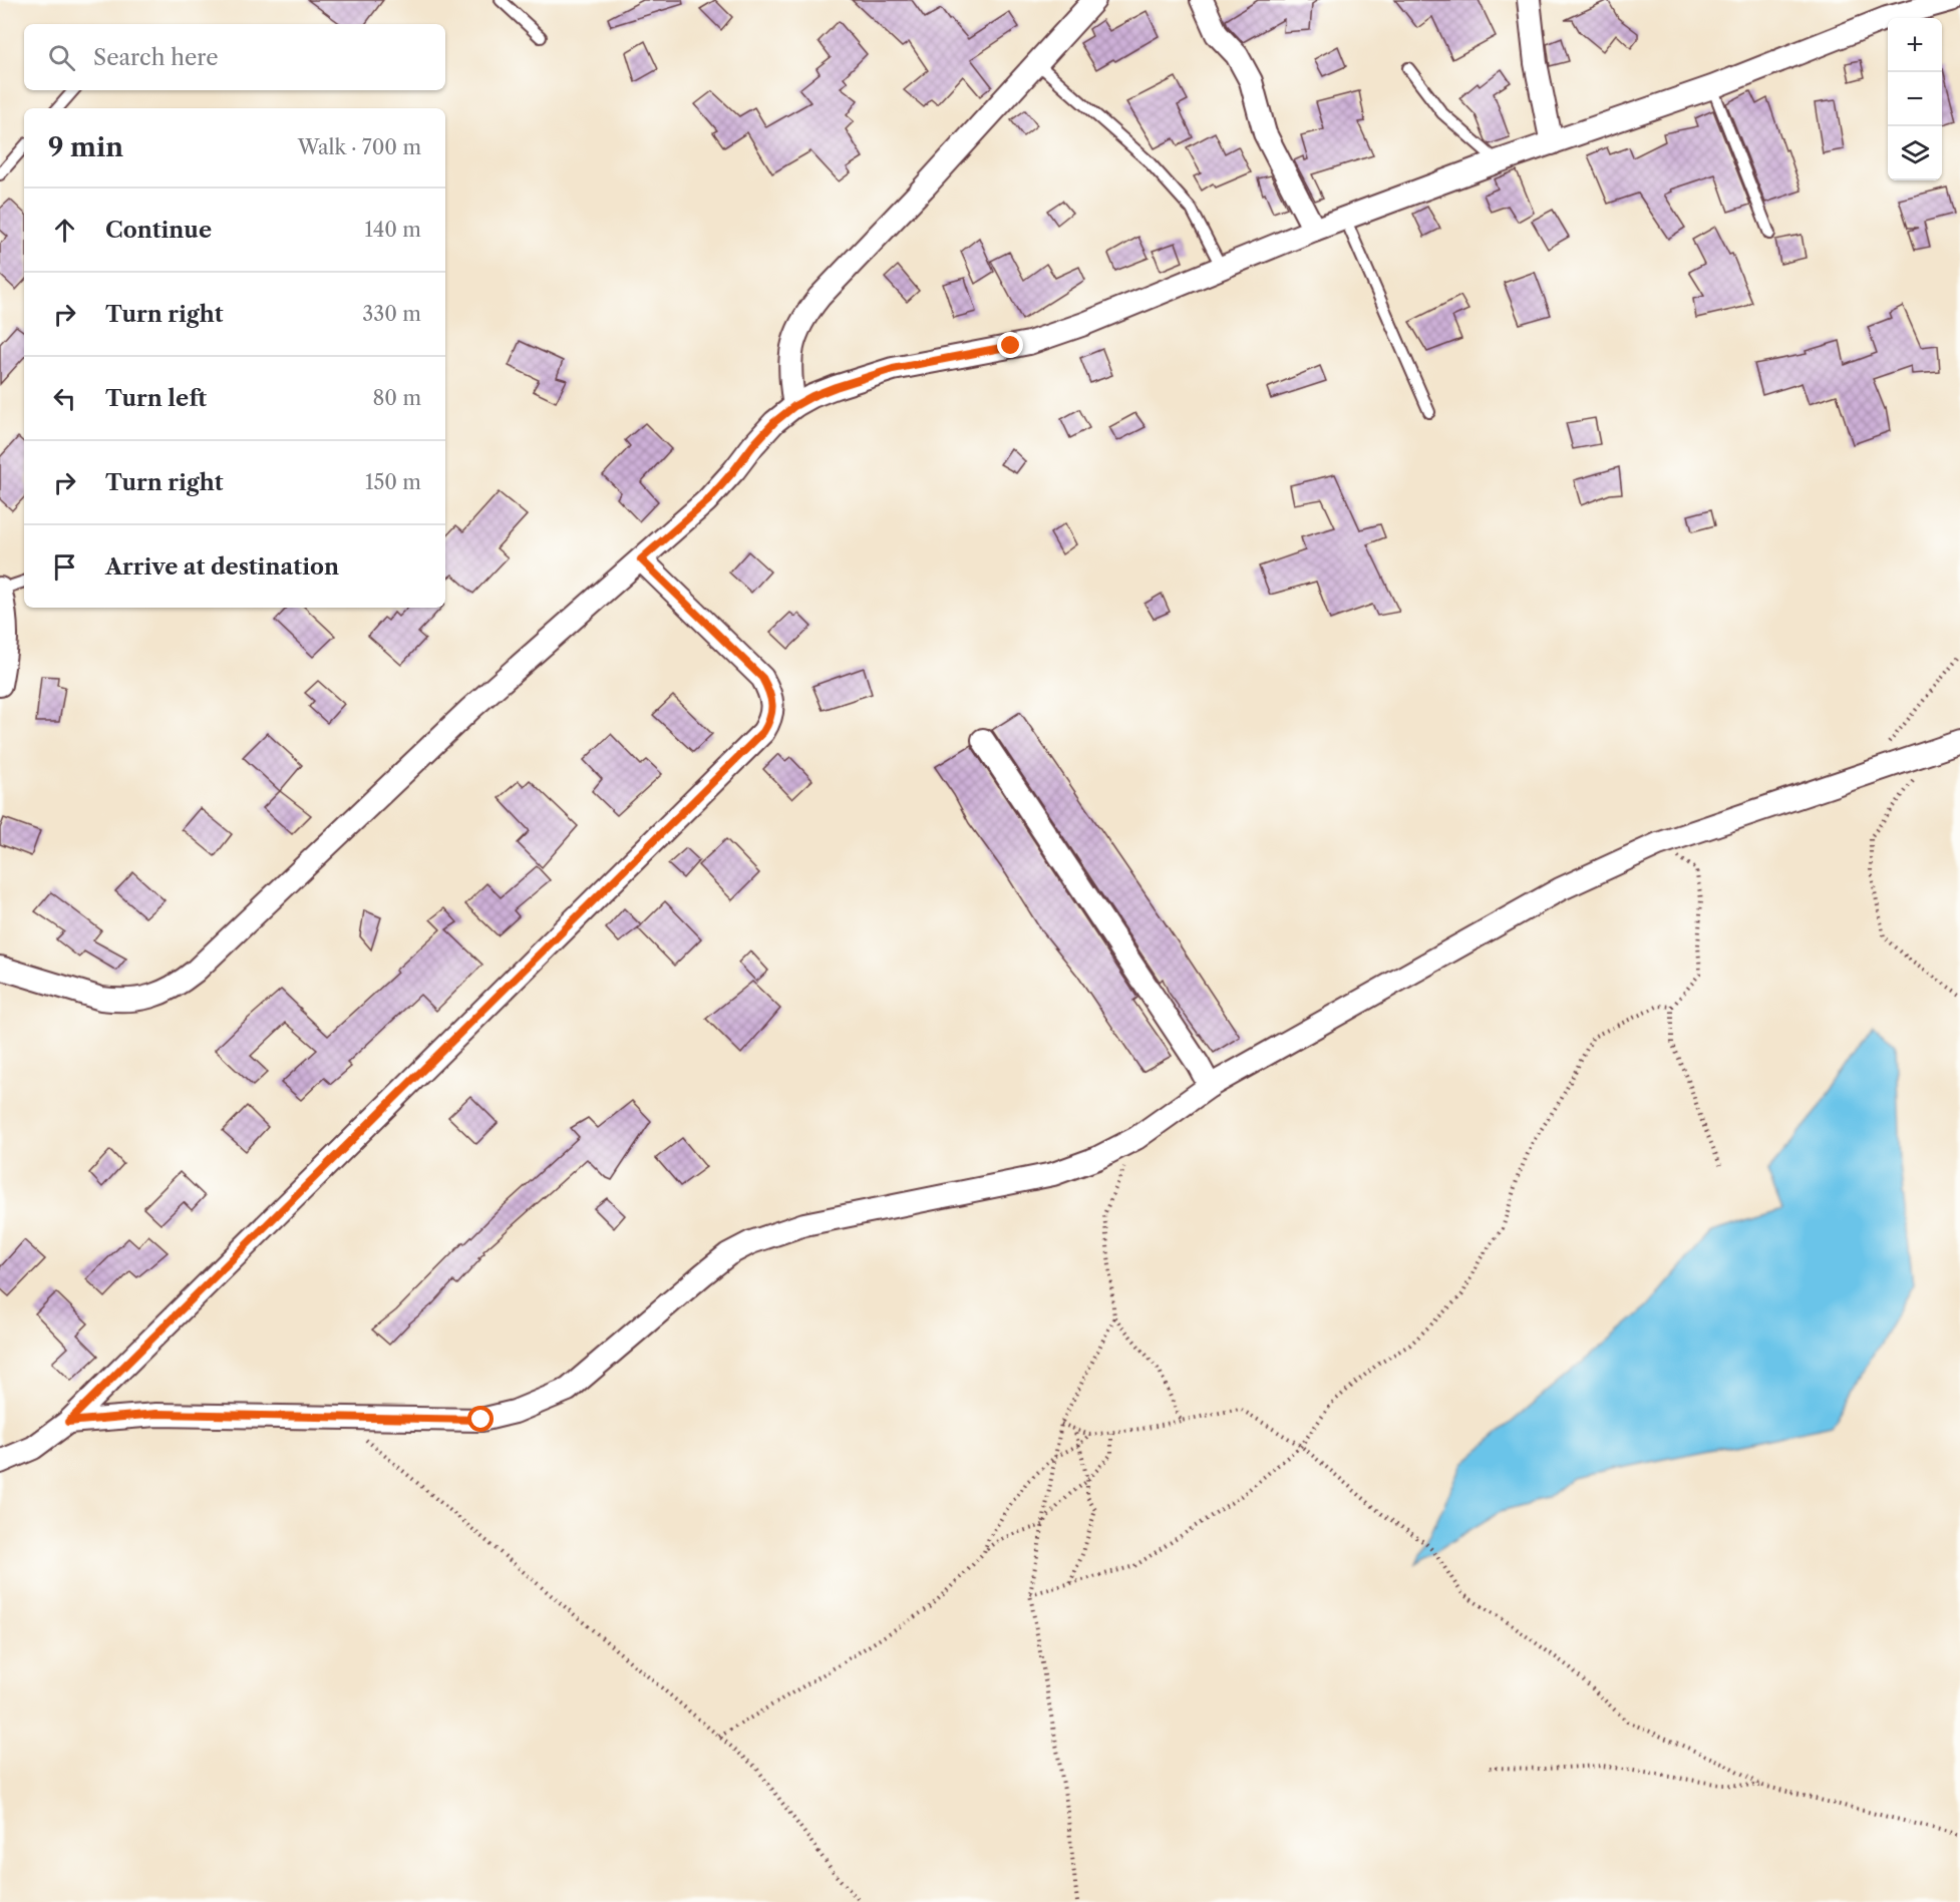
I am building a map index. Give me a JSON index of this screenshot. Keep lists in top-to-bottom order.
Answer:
{
  "page": {
    "map_buttons": ["+", "−"],
    "search": "Search here",
    "heading": ["9 min", "Walk · 700 m"],
    "list": [
      ["Continue", "140 m"],
      ["Turn right", "330 m"],
      ["Turn left", "80 m"],
      ["Turn right", "150 m"],
      "Arrive at destination"
    ]
  }
}
